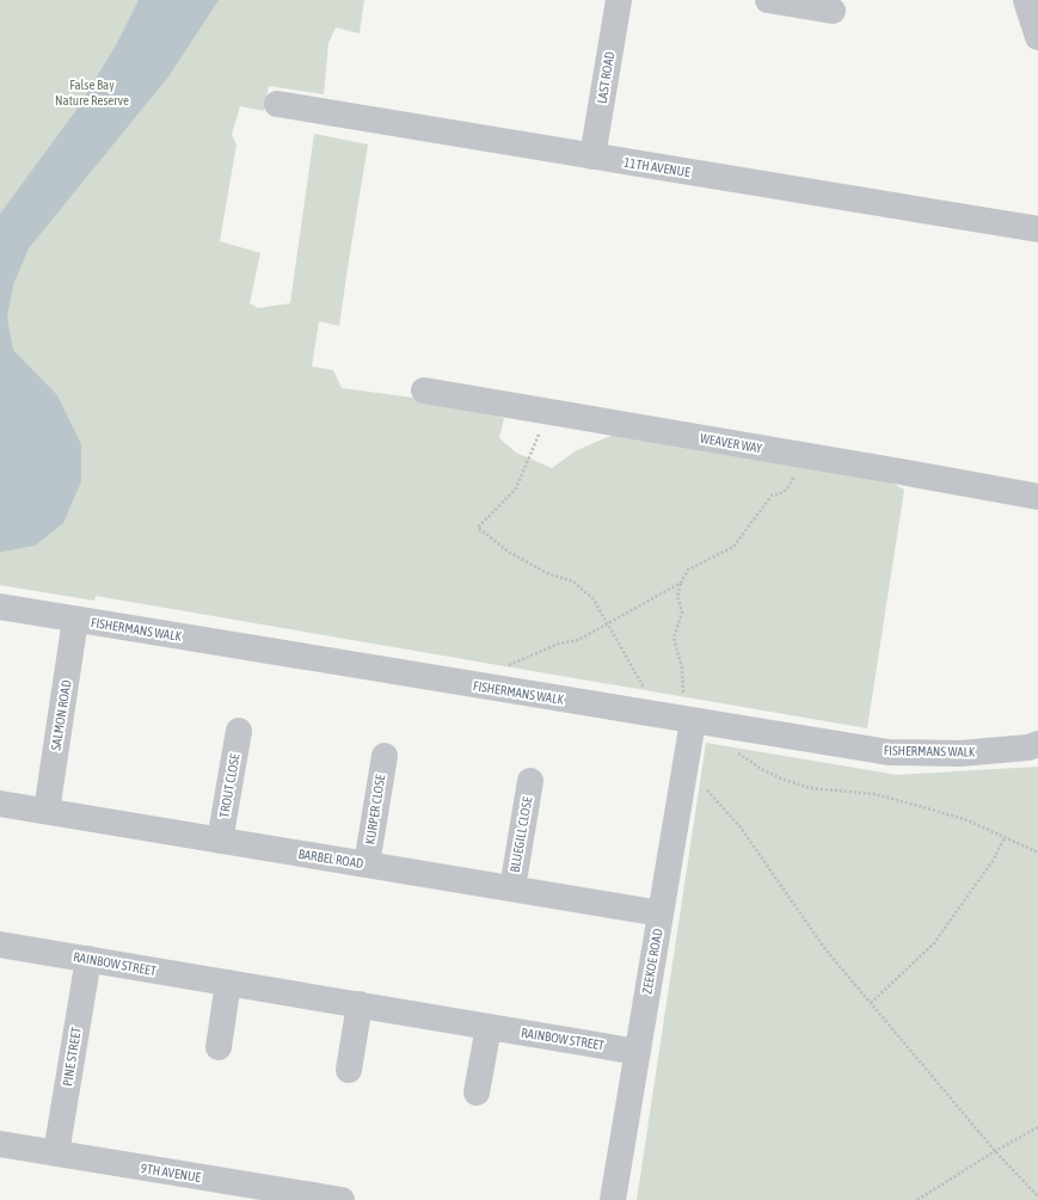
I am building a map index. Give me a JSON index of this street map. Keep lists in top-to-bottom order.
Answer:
{
  "streets": {
    "street": [
      "LAST ROAD",
      "11TH AVENUE",
      "WEAVER WAY",
      "FISHERMANS WALK",
      "SALMON ROAD",
      "TROUT CLOSE",
      "KURPER CLOSE",
      "BLUEGILL CLOSE",
      "BARBEL ROAD",
      "ZEEKOE ROAD",
      "RAINBOW STREET",
      "PINE STREET",
      "9TH AVENUE"
    ]
  },
  "crossings": [
    ["LAST ROAD", "11TH AVENUE"],
    ["FISHERMANS WALK", "SALMON ROAD"],
    ["FISHERMANS WALK", "ZEEKOE ROAD"],
    ["SALMON ROAD", "BARBEL ROAD"],
    ["TROUT CLOSE", "BARBEL ROAD"],
    ["KURPER CLOSE", "BARBEL ROAD"],
    ["BLUEGILL CLOSE", "BARBEL ROAD"],
    ["BARBEL ROAD", "ZEEKOE ROAD"],
    ["ZEEKOE ROAD", "RAINBOW STREET"],
    ["RAINBOW STREET", "PINE STREET"],
    ["PINE STREET", "9TH AVENUE"]
  ],
  "parks": ["False Bay Nature Reserve"]
}
